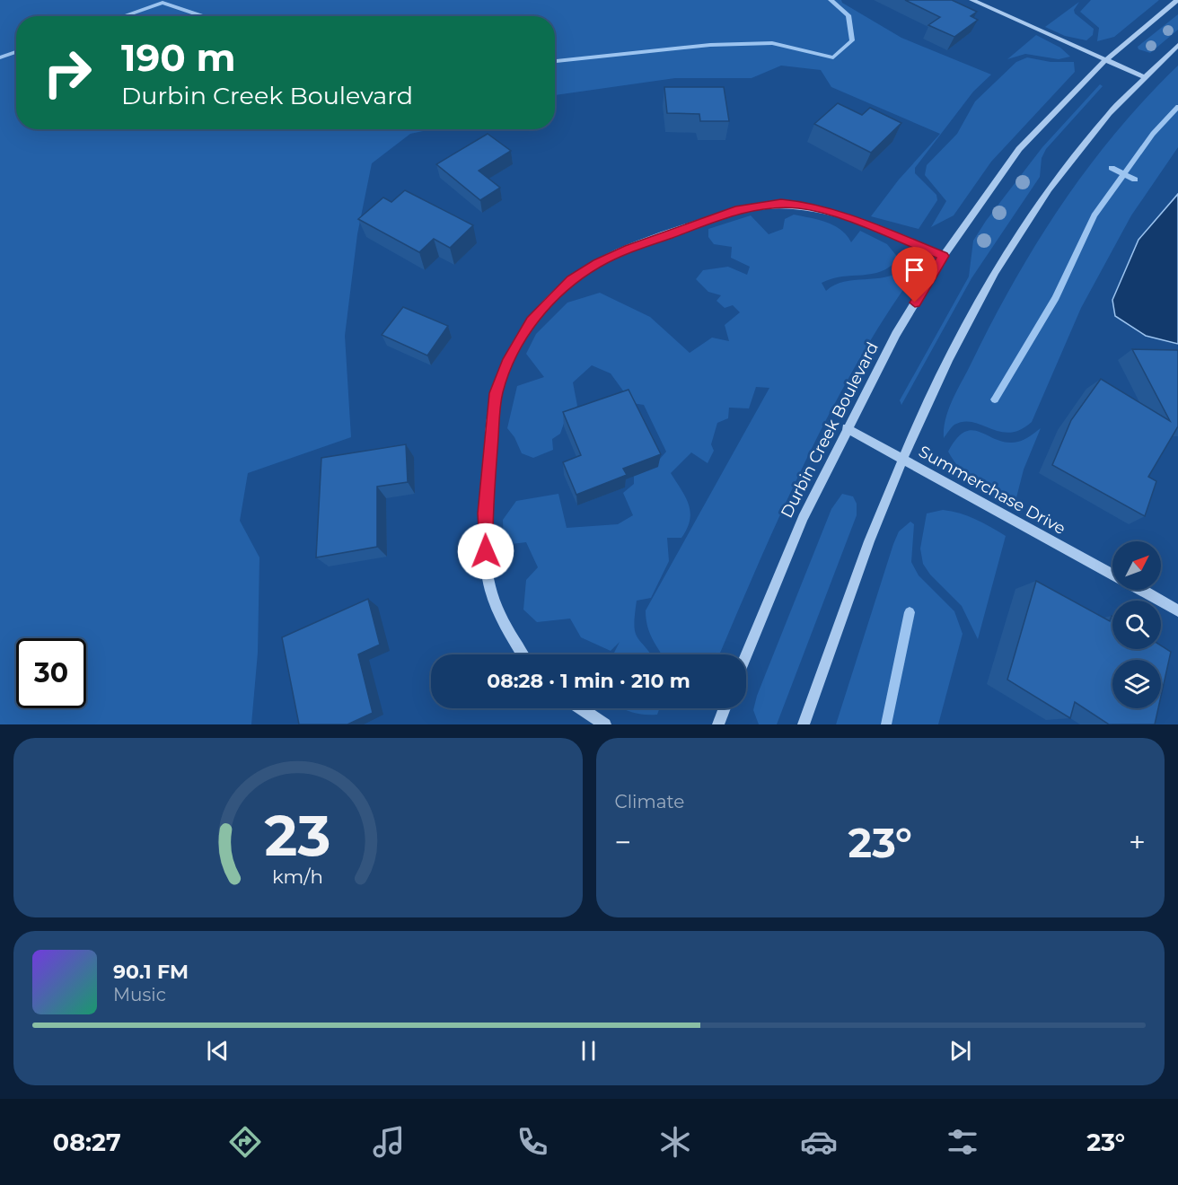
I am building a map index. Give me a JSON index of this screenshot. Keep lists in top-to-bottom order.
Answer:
{
  "streets": {
    "street": ["Durbin Creek Boulevard", "Summerchase Drive"]
  },
  "crossings": [
    ["Durbin Creek Boulevard", "Summerchase Drive"]
  ],
  "north": "top right",
  "page": {
    "turn": ["190 m", "Durbin Creek Boulevard"],
    "limit": "30",
    "trip": "08:28 · 1 min · 210 m",
    "tile": "Climate",
    "heat": ["−", "23°", "+"],
    "song": ["90.1 FM", "Music"],
    "tabs": ["08:27", "23°"],
    "gauge": ["23", "km/h"]
  }
}
